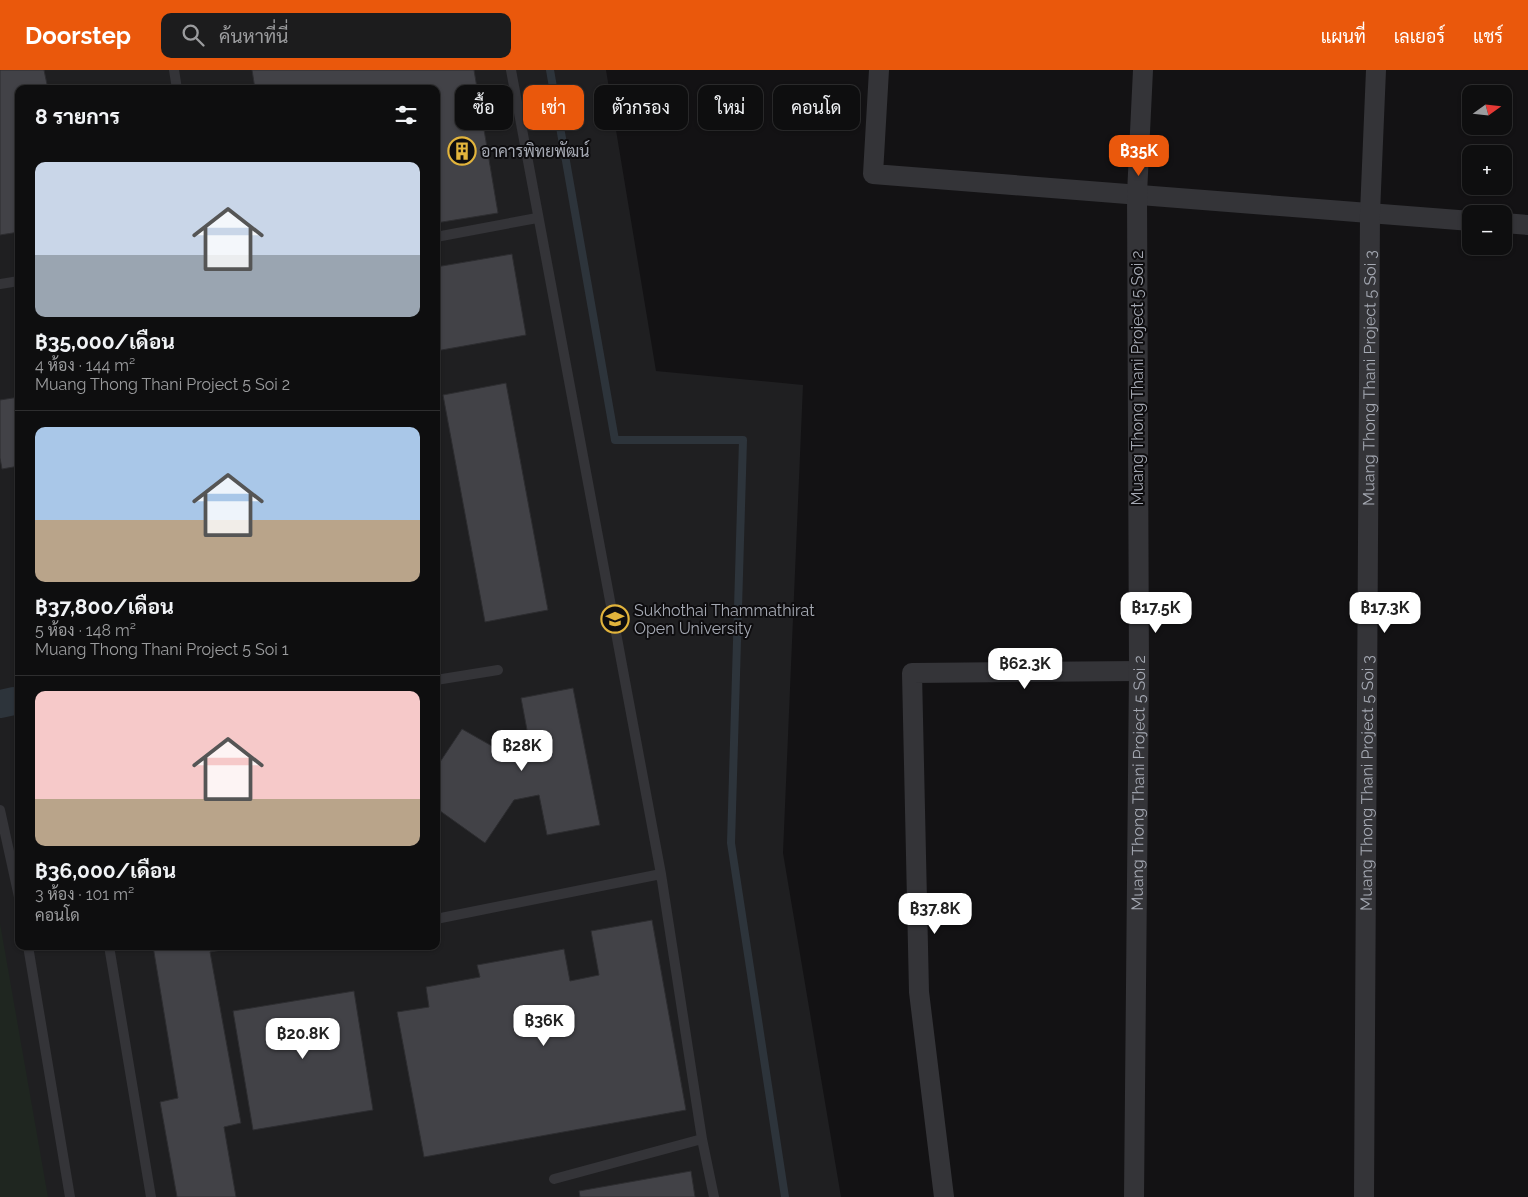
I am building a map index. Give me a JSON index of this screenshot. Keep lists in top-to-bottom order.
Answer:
{
  "streets": {
    "street": ["Muang Thong Thani Project 5 Soi 2", "Muang Thong Thani Project 5 Soi 3"]
  },
  "places": {
    "building": ["อาคารพิทยพัฒน์"],
    "school or university": ["Sukhothai Thammathirat Open University"]
  },
  "north": "right",
  "page": {
    "header": "Doorstep",
    "search": "ค้นหาที่นี่",
    "nav": ["แผนที่", "เลเยอร์", "แชร์"],
    "map_buttons": ["+", "−"],
    "chip": [
      "ซื้อ",
      "เช่า",
      "ตัวกรอง",
      "ใหม่",
      "คอนโด"
    ],
    "heading": "8 รายการ",
    "price": [
      "฿35K",
      "฿17.5K",
      "฿17.3K",
      "฿62.3K",
      "฿28K",
      "฿37.8K",
      "฿36K",
      "฿20.8K"
    ],
    "list": [
      {
        "name": "฿35,000/เดือน",
        "note": "4 ห้อง · 144 m² · Muang Thong Thani Project 5 Soi 2"
      },
      {
        "name": "฿37,800/เดือน",
        "note": "5 ห้อง · 148 m² · Muang Thong Thani Project 5 Soi 1"
      },
      {
        "name": "฿36,000/เดือน",
        "note": "3 ห้อง · 101 m² · คอนโด"
      }
    ]
  }
}
